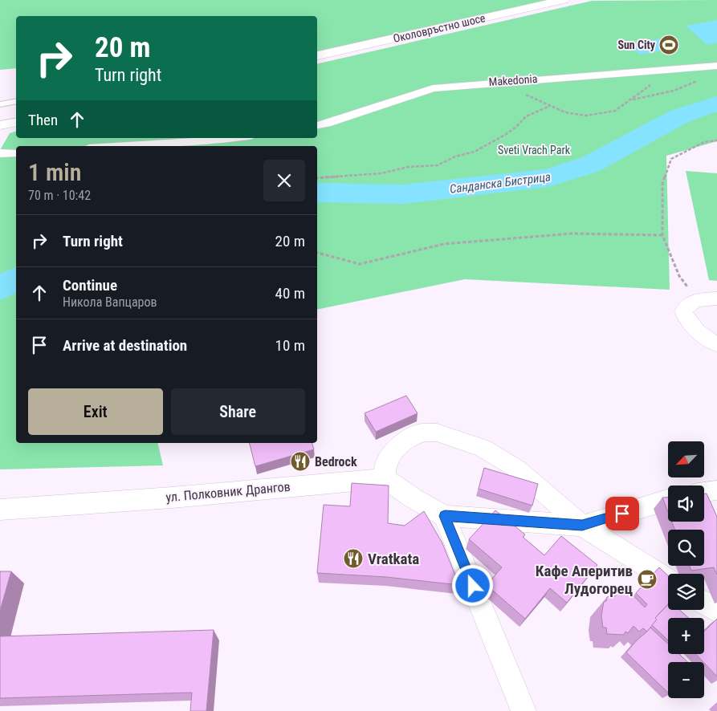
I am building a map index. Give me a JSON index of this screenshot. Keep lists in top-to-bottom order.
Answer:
{
  "streets": {
    "street": ["Околовръстно шосе", "Makedonia", "ул. Полковник Дрангов"]
  },
  "water": ["Санданска Бистрица"],
  "parks": ["Sveti Vrach Park"],
  "places": {
    "sports": ["Sun City"],
    "restaurant": ["Bedrock", "Vratkata"],
    "cafe": ["Кафе Аперитив Лудогорец"]
  },
  "north": "bottom left",
  "page": {
    "turn": ["20 m", "Turn right"],
    "then": "Then",
    "heading": ["1 min", "70 m · 10:42"],
    "list": [
      {
        "name": "Turn right",
        "value": "20 m"
      },
      {
        "name": "Continue",
        "note": "Никола Вапцаров",
        "value": "40 m"
      },
      {
        "name": "Arrive at destination",
        "value": "10 m"
      }
    ],
    "buttons": ["Exit", "Share"],
    "map_buttons": ["+", "−"]
  }
}
